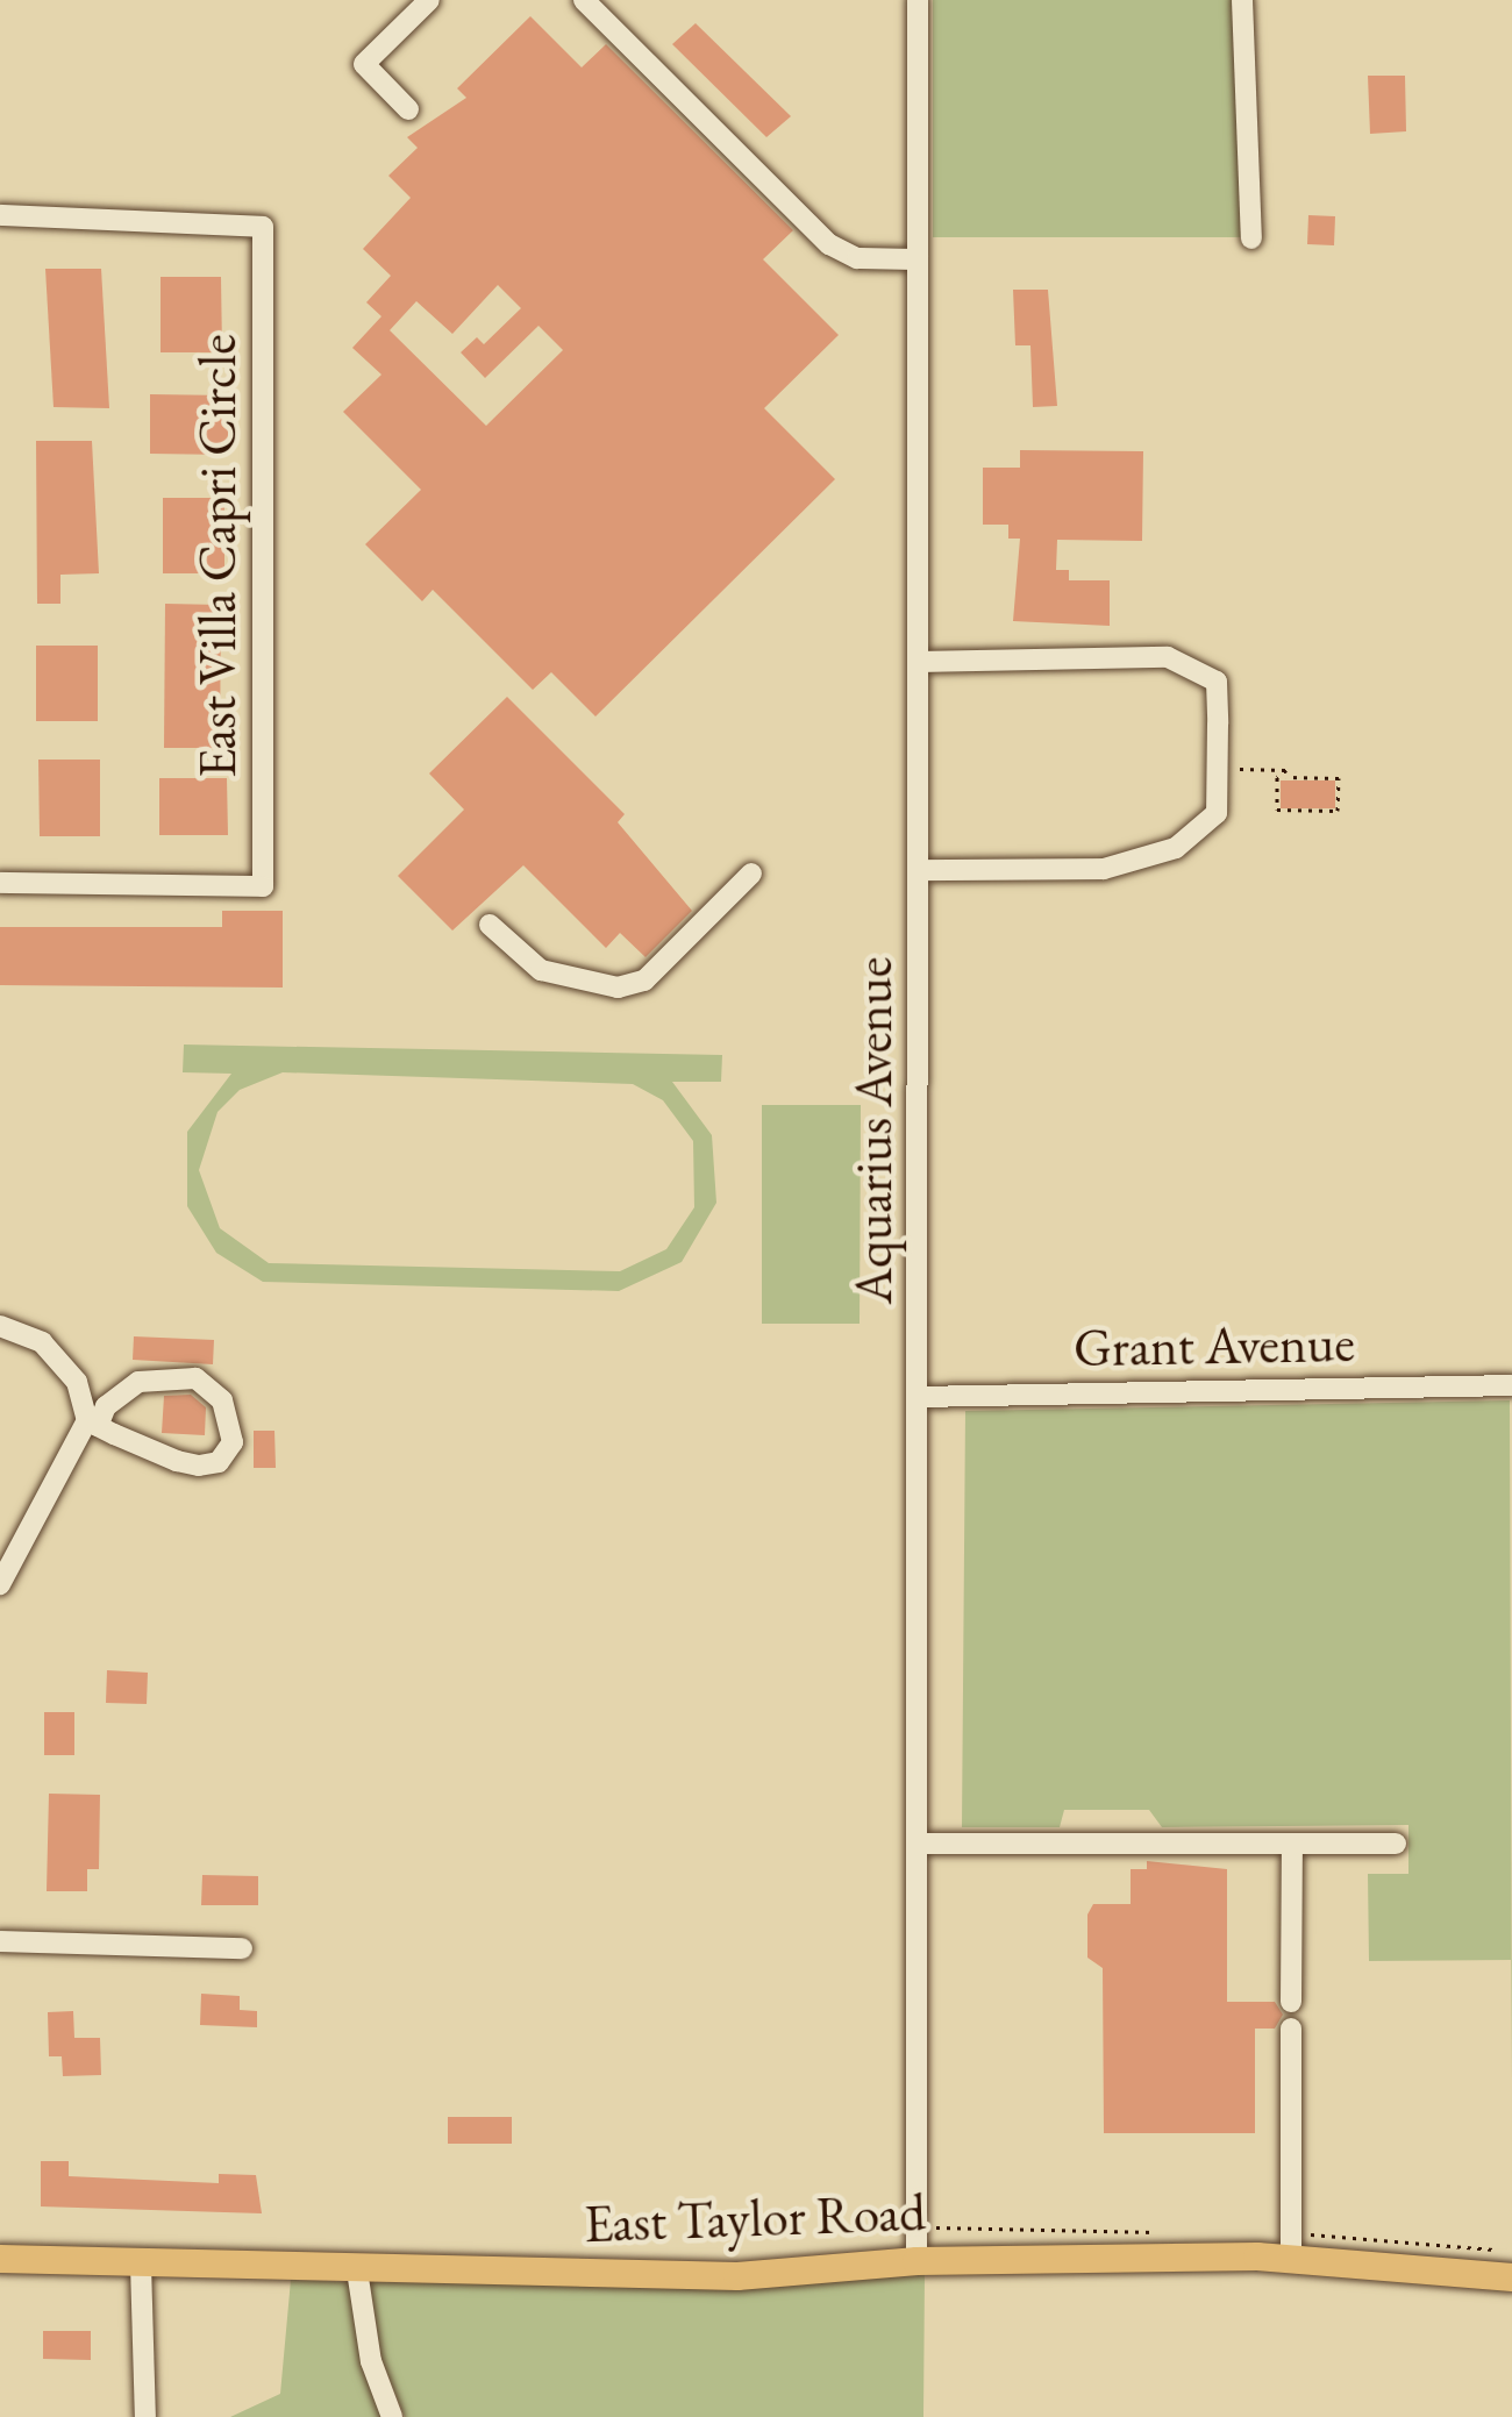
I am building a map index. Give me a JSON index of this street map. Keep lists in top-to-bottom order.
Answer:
{
  "streets": {
    "main road": ["East Taylor Road"],
    "street": ["East Villa Capri Circle", "Aquarius Avenue", "Grant Avenue"]
  },
  "crossings": [
    ["Aquarius Avenue", "Grant Avenue"],
    ["Aquarius Avenue", "East Taylor Road"]
  ]
}
